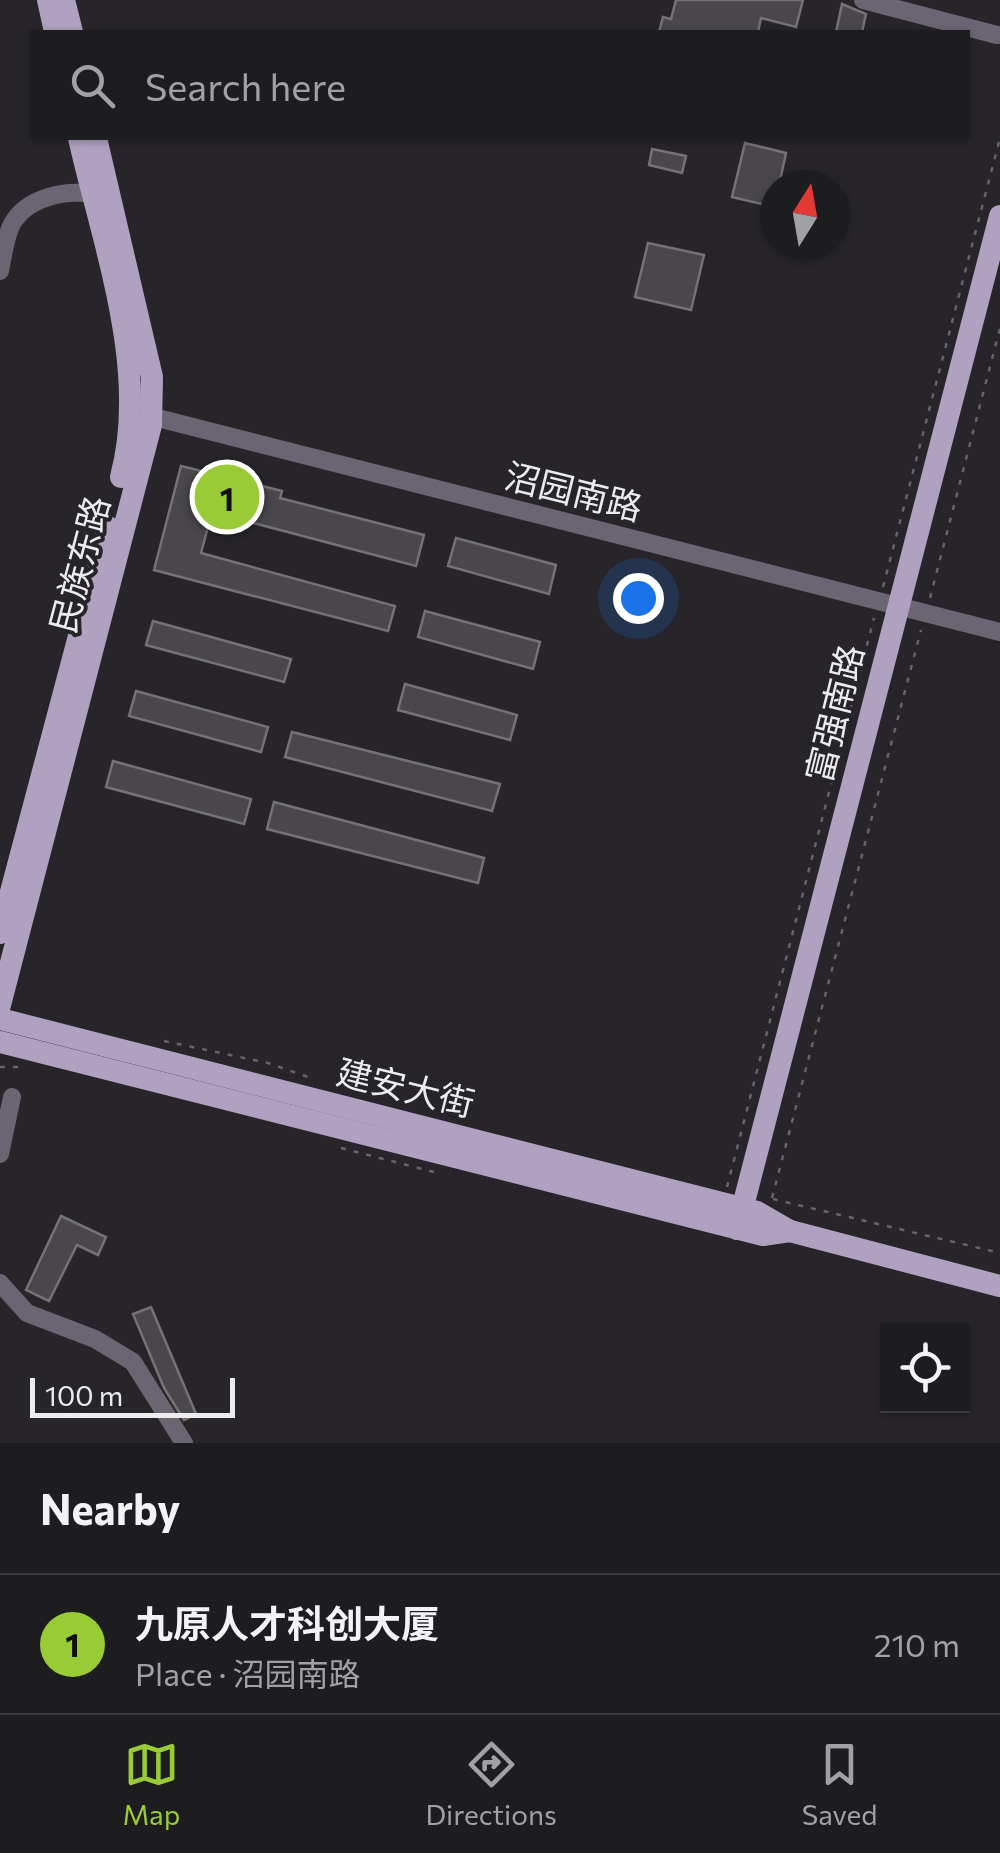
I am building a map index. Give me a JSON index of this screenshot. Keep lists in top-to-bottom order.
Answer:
{
  "streets": {
    "main road": ["民族东路", "富强南路", "建安大街"],
    "street": ["沼园南路"]
  },
  "crossings": [
    ["沼园南路", "民族东路"],
    ["沼园南路", "富强南路"],
    ["富强南路", "建安大街"]
  ],
  "scale_bar": "100 m",
  "north": "top",
  "page": {
    "search": "Search here",
    "pins": "1",
    "scale": "100 m",
    "heading": "Nearby",
    "list": [
      {
        "mark": "1",
        "name": "九原人才科创大厦",
        "note": "Place · 沼园南路",
        "value": "210 m"
      }
    ],
    "nav": ["Map", "Directions", "Saved"]
  }
}
